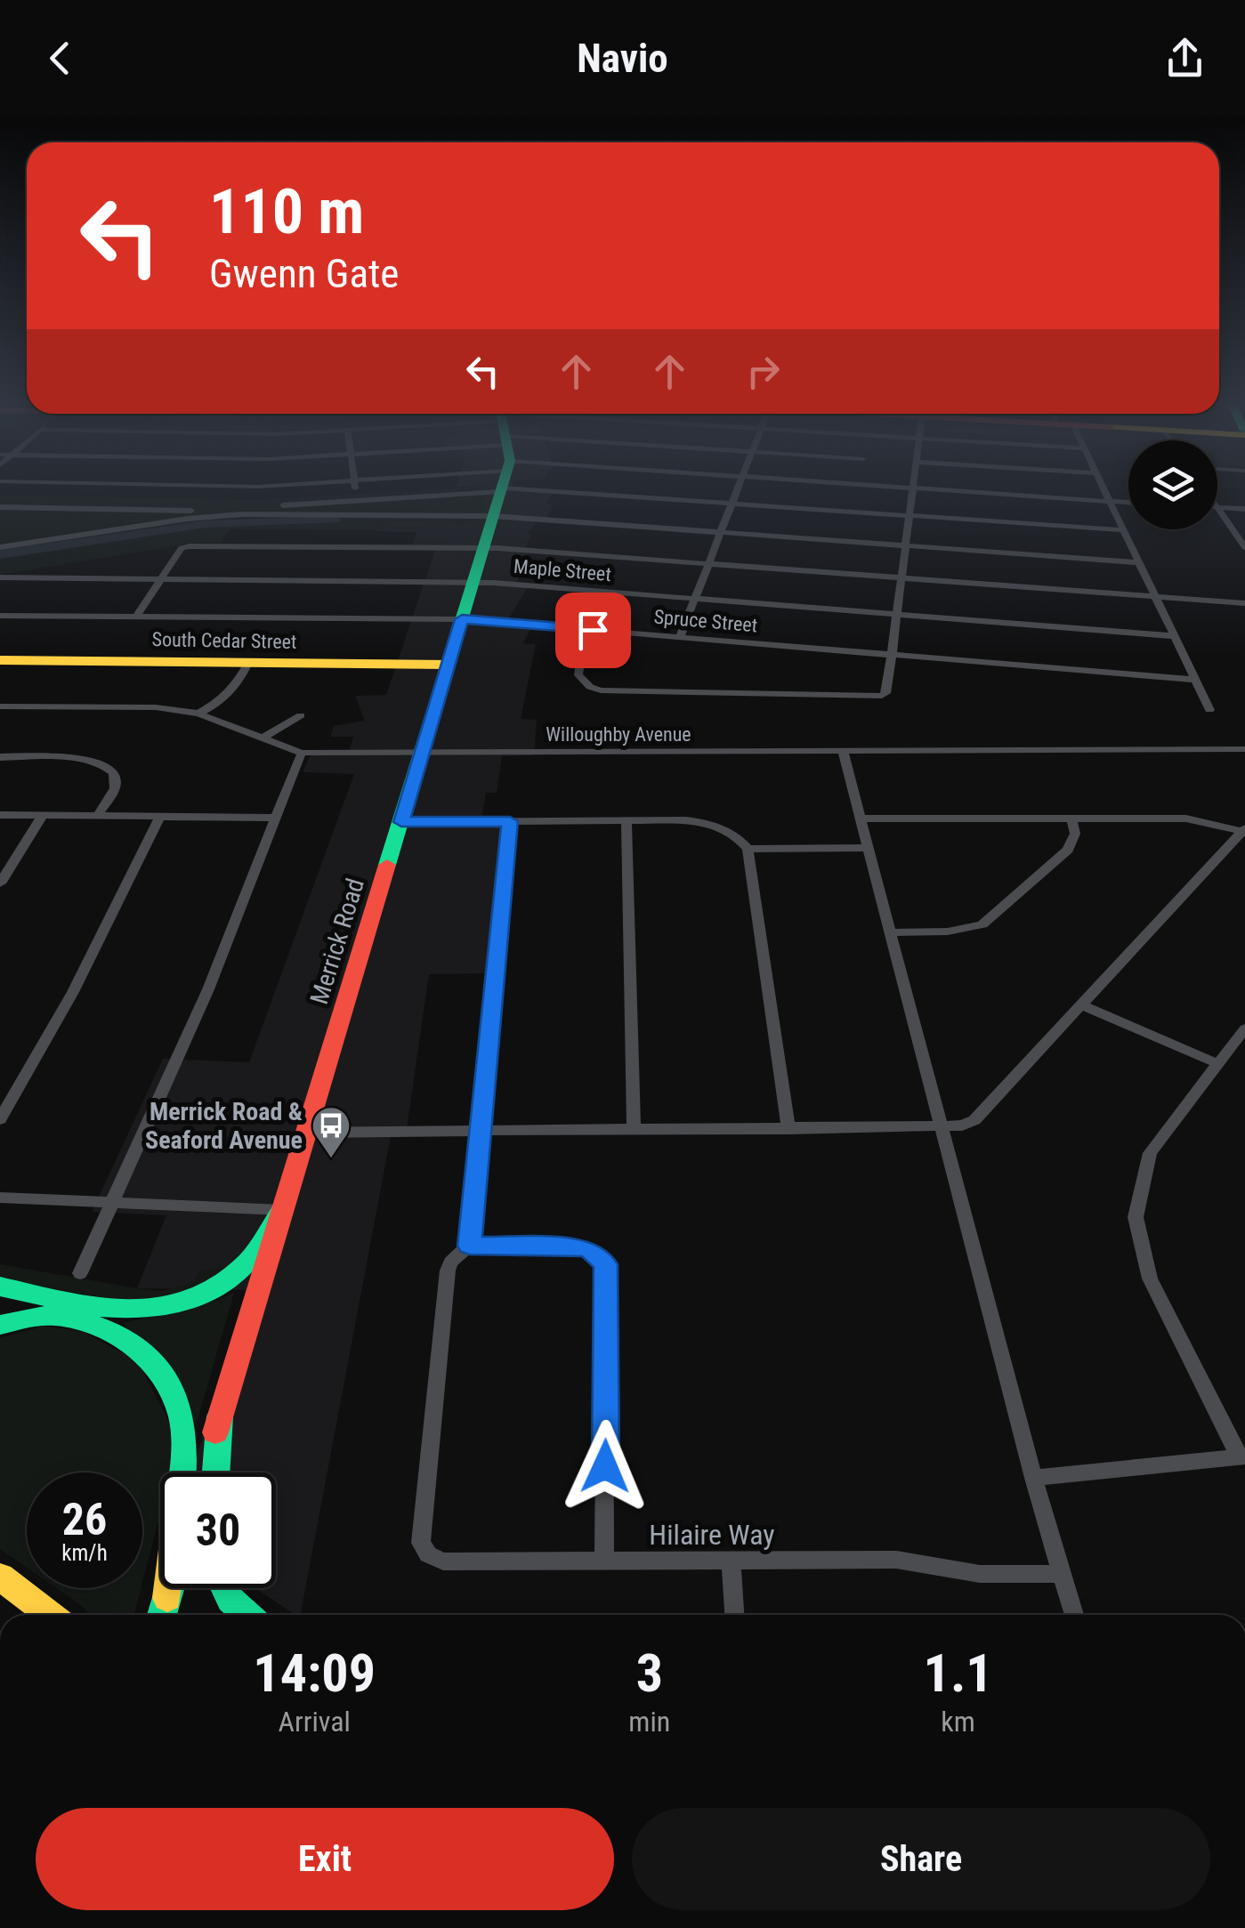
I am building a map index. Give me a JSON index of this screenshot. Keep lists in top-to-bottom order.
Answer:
{
  "streets": {
    "main road": ["South Cedar Street", "Merrick Road"],
    "street": [
      "Maple Street",
      "Spruce Street",
      "Willoughby Avenue",
      "Hilaire Way"
    ]
  },
  "crossings": [
    ["Maple Street", "Merrick Road"],
    ["Spruce Street", "Merrick Road"],
    ["South Cedar Street", "Merrick Road"],
    ["Willoughby Avenue", "Merrick Road"]
  ],
  "places": {
    "bus stop": ["Merrick Road & Seaford Avenue"]
  },
  "page": {
    "header": "Navio",
    "turn": ["110 m", "Gwenn Gate"],
    "speed": "26 km/h",
    "limit": "30",
    "eta": [
      "14:09",
      "Arrival",
      "3",
      "min",
      "1.1",
      "km"
    ],
    "buttons": ["Exit", "Share"]
  }
}
